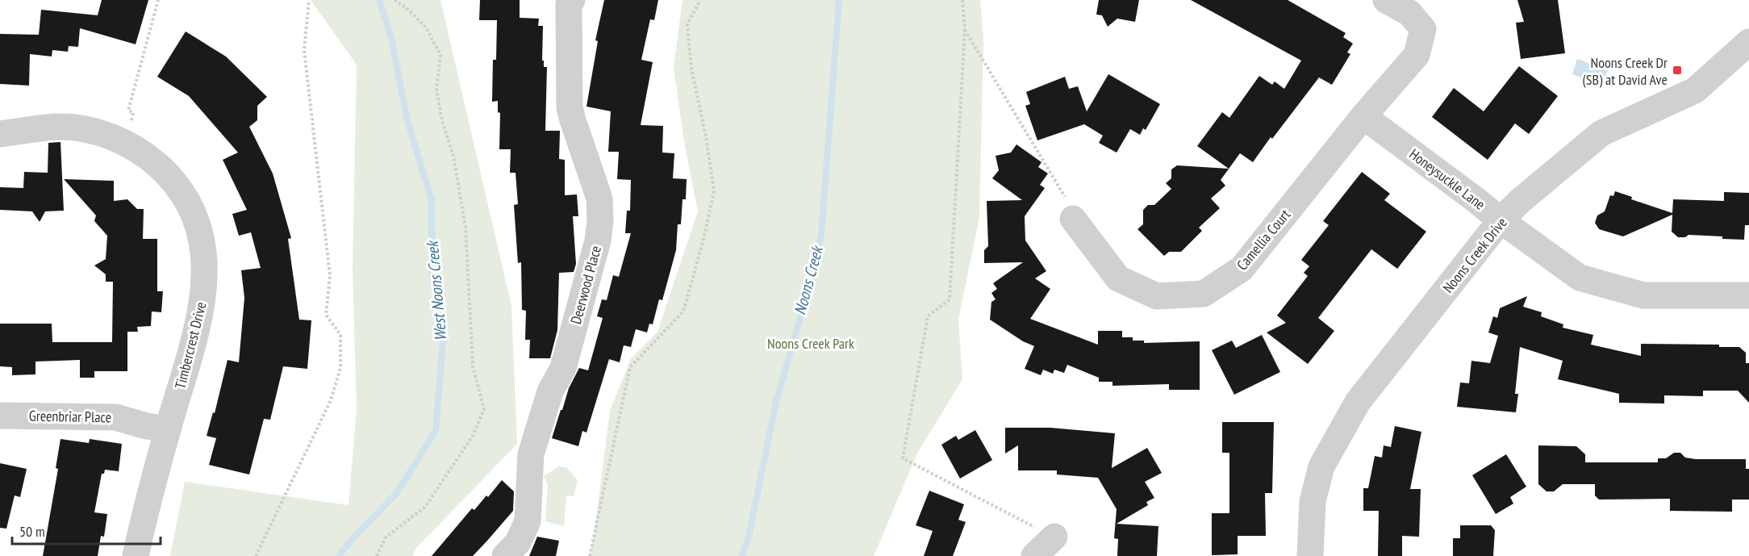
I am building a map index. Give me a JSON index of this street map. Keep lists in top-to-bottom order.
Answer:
{
  "streets": {
    "street": [
      "Honeysuckle Lane",
      "Camellia Court",
      "Noons Creek Drive",
      "Deerwood Place",
      "Timbercrest Drive",
      "Greenbriar Place"
    ]
  },
  "crossings": [
    ["Honeysuckle Lane", "Camellia Court"],
    ["Honeysuckle Lane", "Noons Creek Drive"],
    ["Timbercrest Drive", "Greenbriar Place"]
  ],
  "water": ["Noons Creek", "West Noons Creek"],
  "parks": ["Noons Creek Park"],
  "places": {
    "transit": ["Noons Creek Dr (SB) at David Ave"]
  },
  "scale_bar": "50 m"
}
